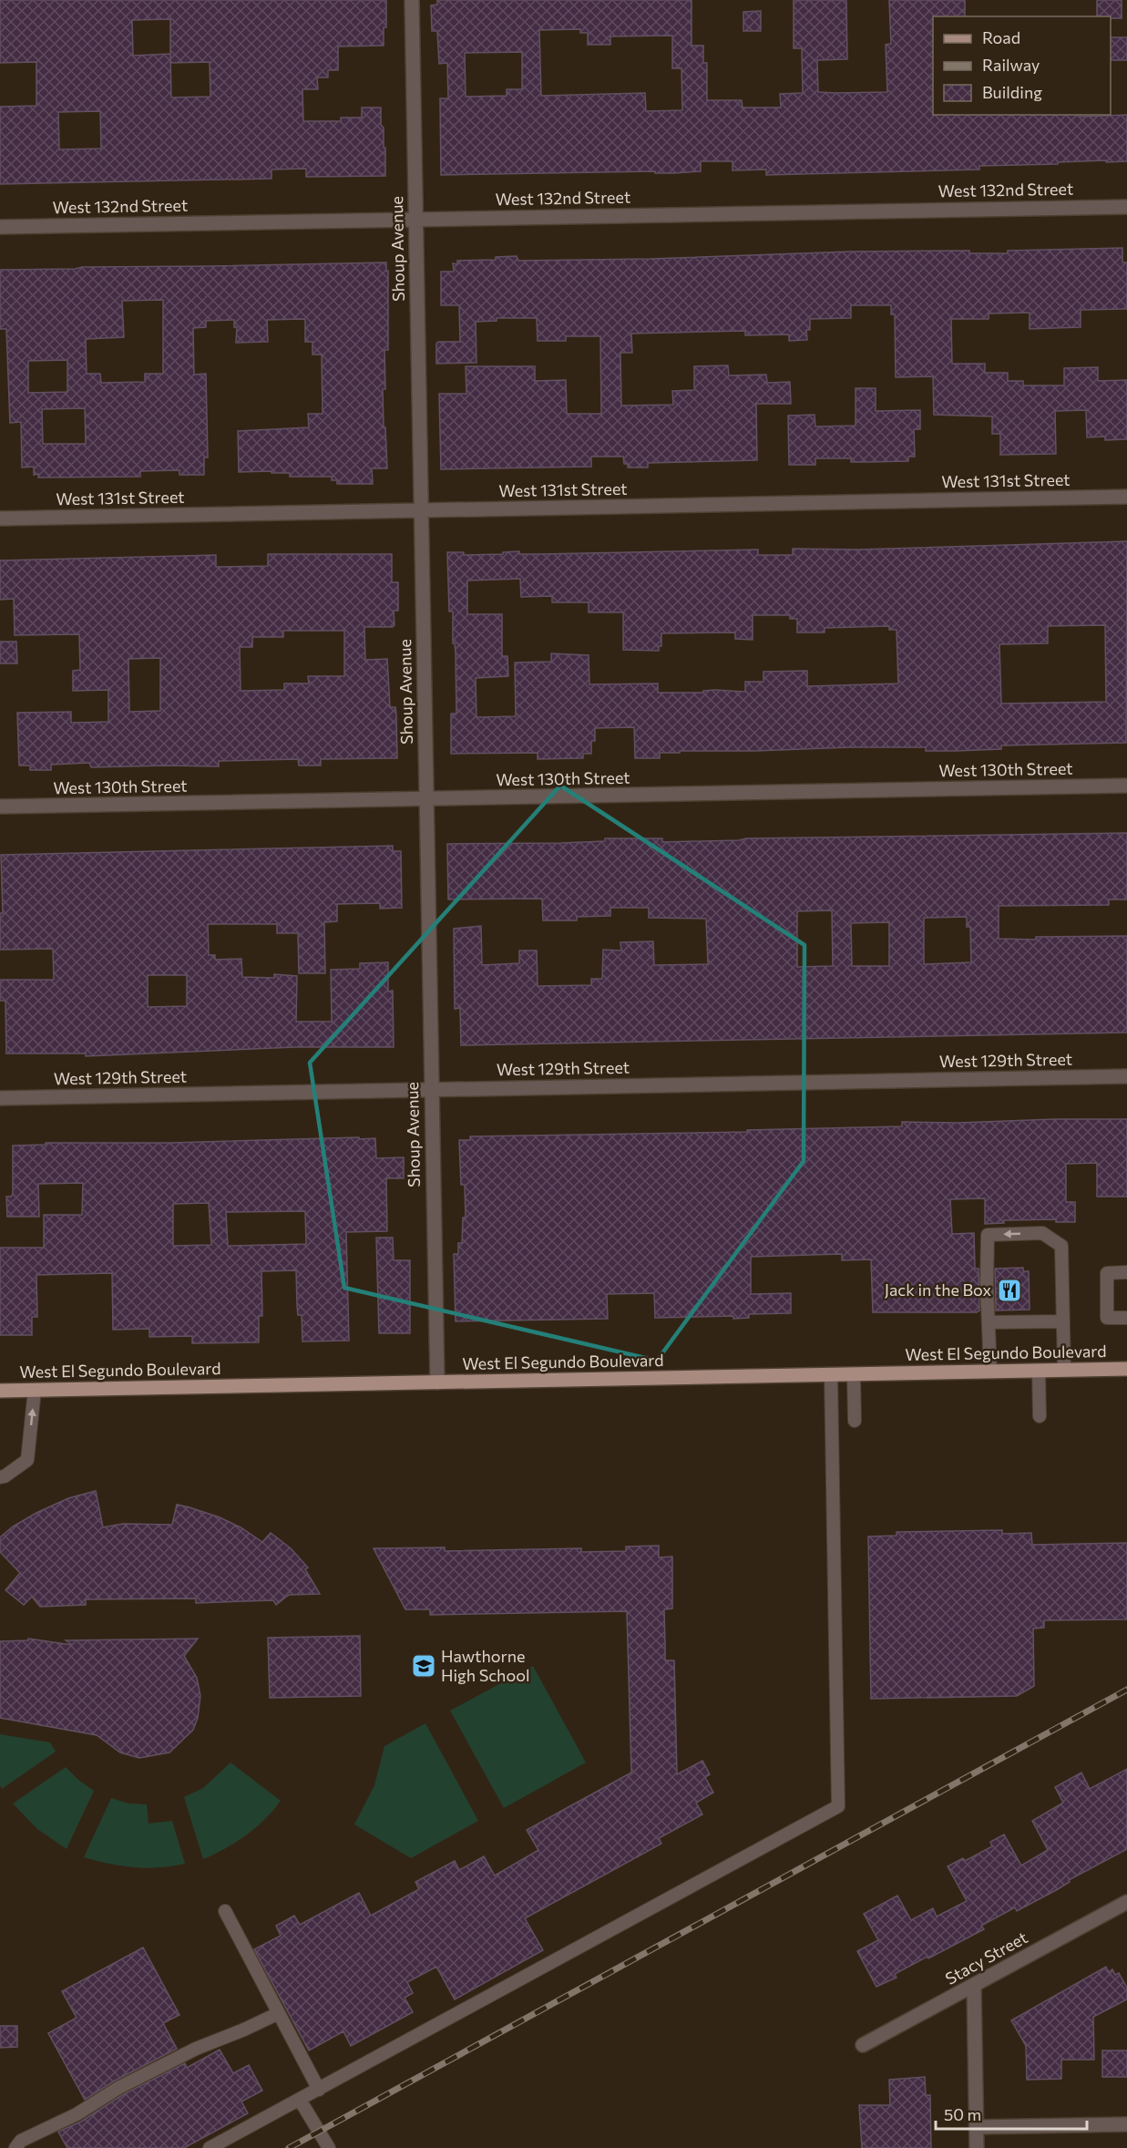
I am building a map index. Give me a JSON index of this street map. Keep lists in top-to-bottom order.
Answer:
{
  "streets": {
    "main road": ["West El Segundo Boulevard"],
    "street": [
      "West 132nd Street",
      "Shoup Avenue",
      "West 131st Street",
      "West 130th Street",
      "West 129th Street",
      "Stacy Street"
    ]
  },
  "crossings": [
    ["West 132nd Street", "Shoup Avenue"],
    ["Shoup Avenue", "West 131st Street"],
    ["Shoup Avenue", "West 130th Street"],
    ["Shoup Avenue", "West 129th Street"],
    ["Shoup Avenue", "West El Segundo Boulevard"]
  ],
  "places": {
    "restaurant": ["Jack in the Box"],
    "school or university": ["Hawthorne High School"]
  },
  "legend": ["Road", "Railway", "Building"],
  "scale_bar": "50 m"
}
